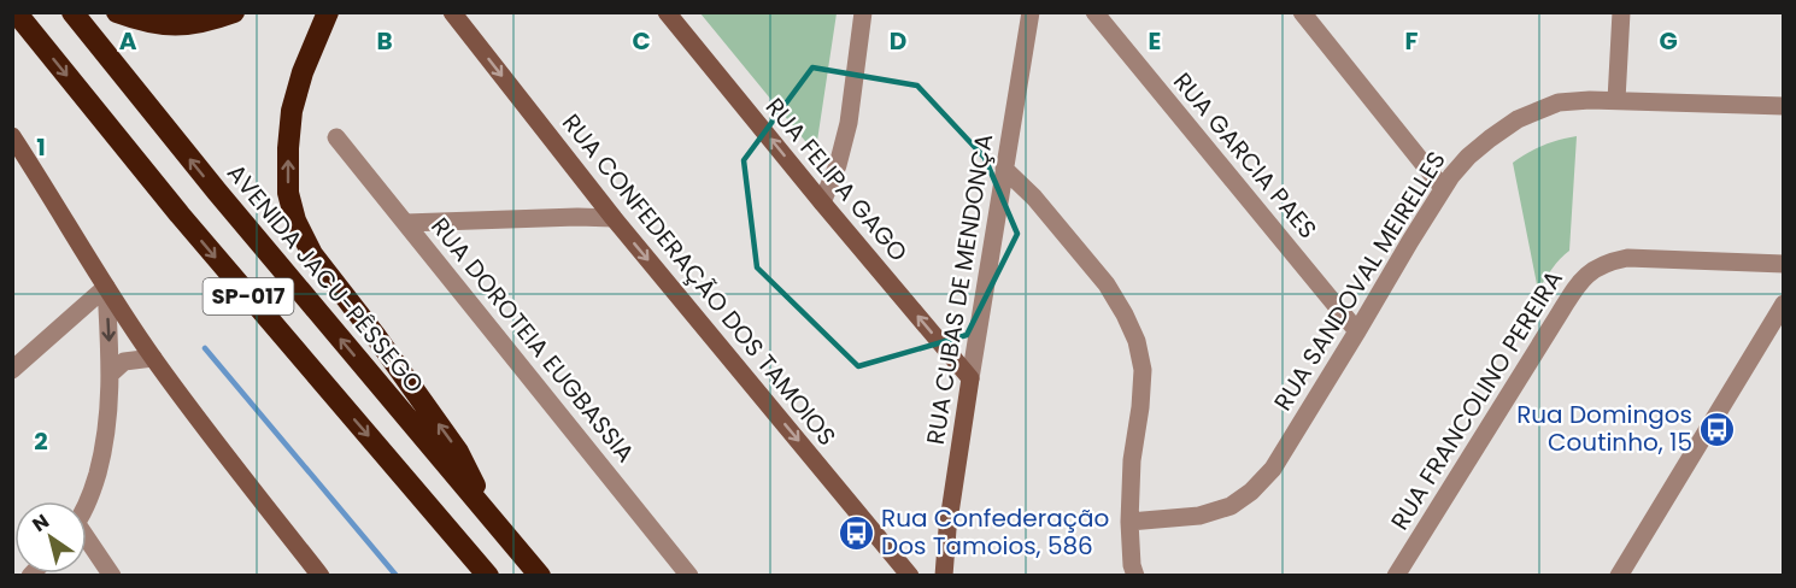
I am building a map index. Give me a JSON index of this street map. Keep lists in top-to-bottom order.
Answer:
{
  "streets": {
    "highway": ["AVENIDA JACU-PÊSSEGO", "SP-017"],
    "main road": ["RUA FELIPA GAGO", "RUA CONFEDERAÇÃO DOS TAMOIOS", "RUA CUBAS DE MENDONÇA"],
    "street": [
      "RUA GARCIA PAES",
      "RUA SANDOVAL MEIRELLES",
      "RUA DOROTEIA EUGBASSIA",
      "RUA FRANCOLINO PEREIRA"
    ]
  },
  "crossings": [
    ["RUA GARCIA PAES", "RUA SANDOVAL MEIRELLES"],
    ["RUA FELIPA GAGO", "RUA CUBAS DE MENDONÇA"]
  ],
  "one_way": ["RUA FELIPA GAGO", "RUA CONFEDERAÇÃO DOS TAMOIOS"],
  "places": {
    "bus stop": ["Rua Domingos Coutinho, 15", "Rua Confederação Dos Tamoios, 586"]
  },
  "north": "top left",
  "grid": {
    "columns": [
      "A",
      "B",
      "C",
      "D",
      "E",
      "F",
      "G"
    ],
    "rows": ["1", "2"]
  }
}
